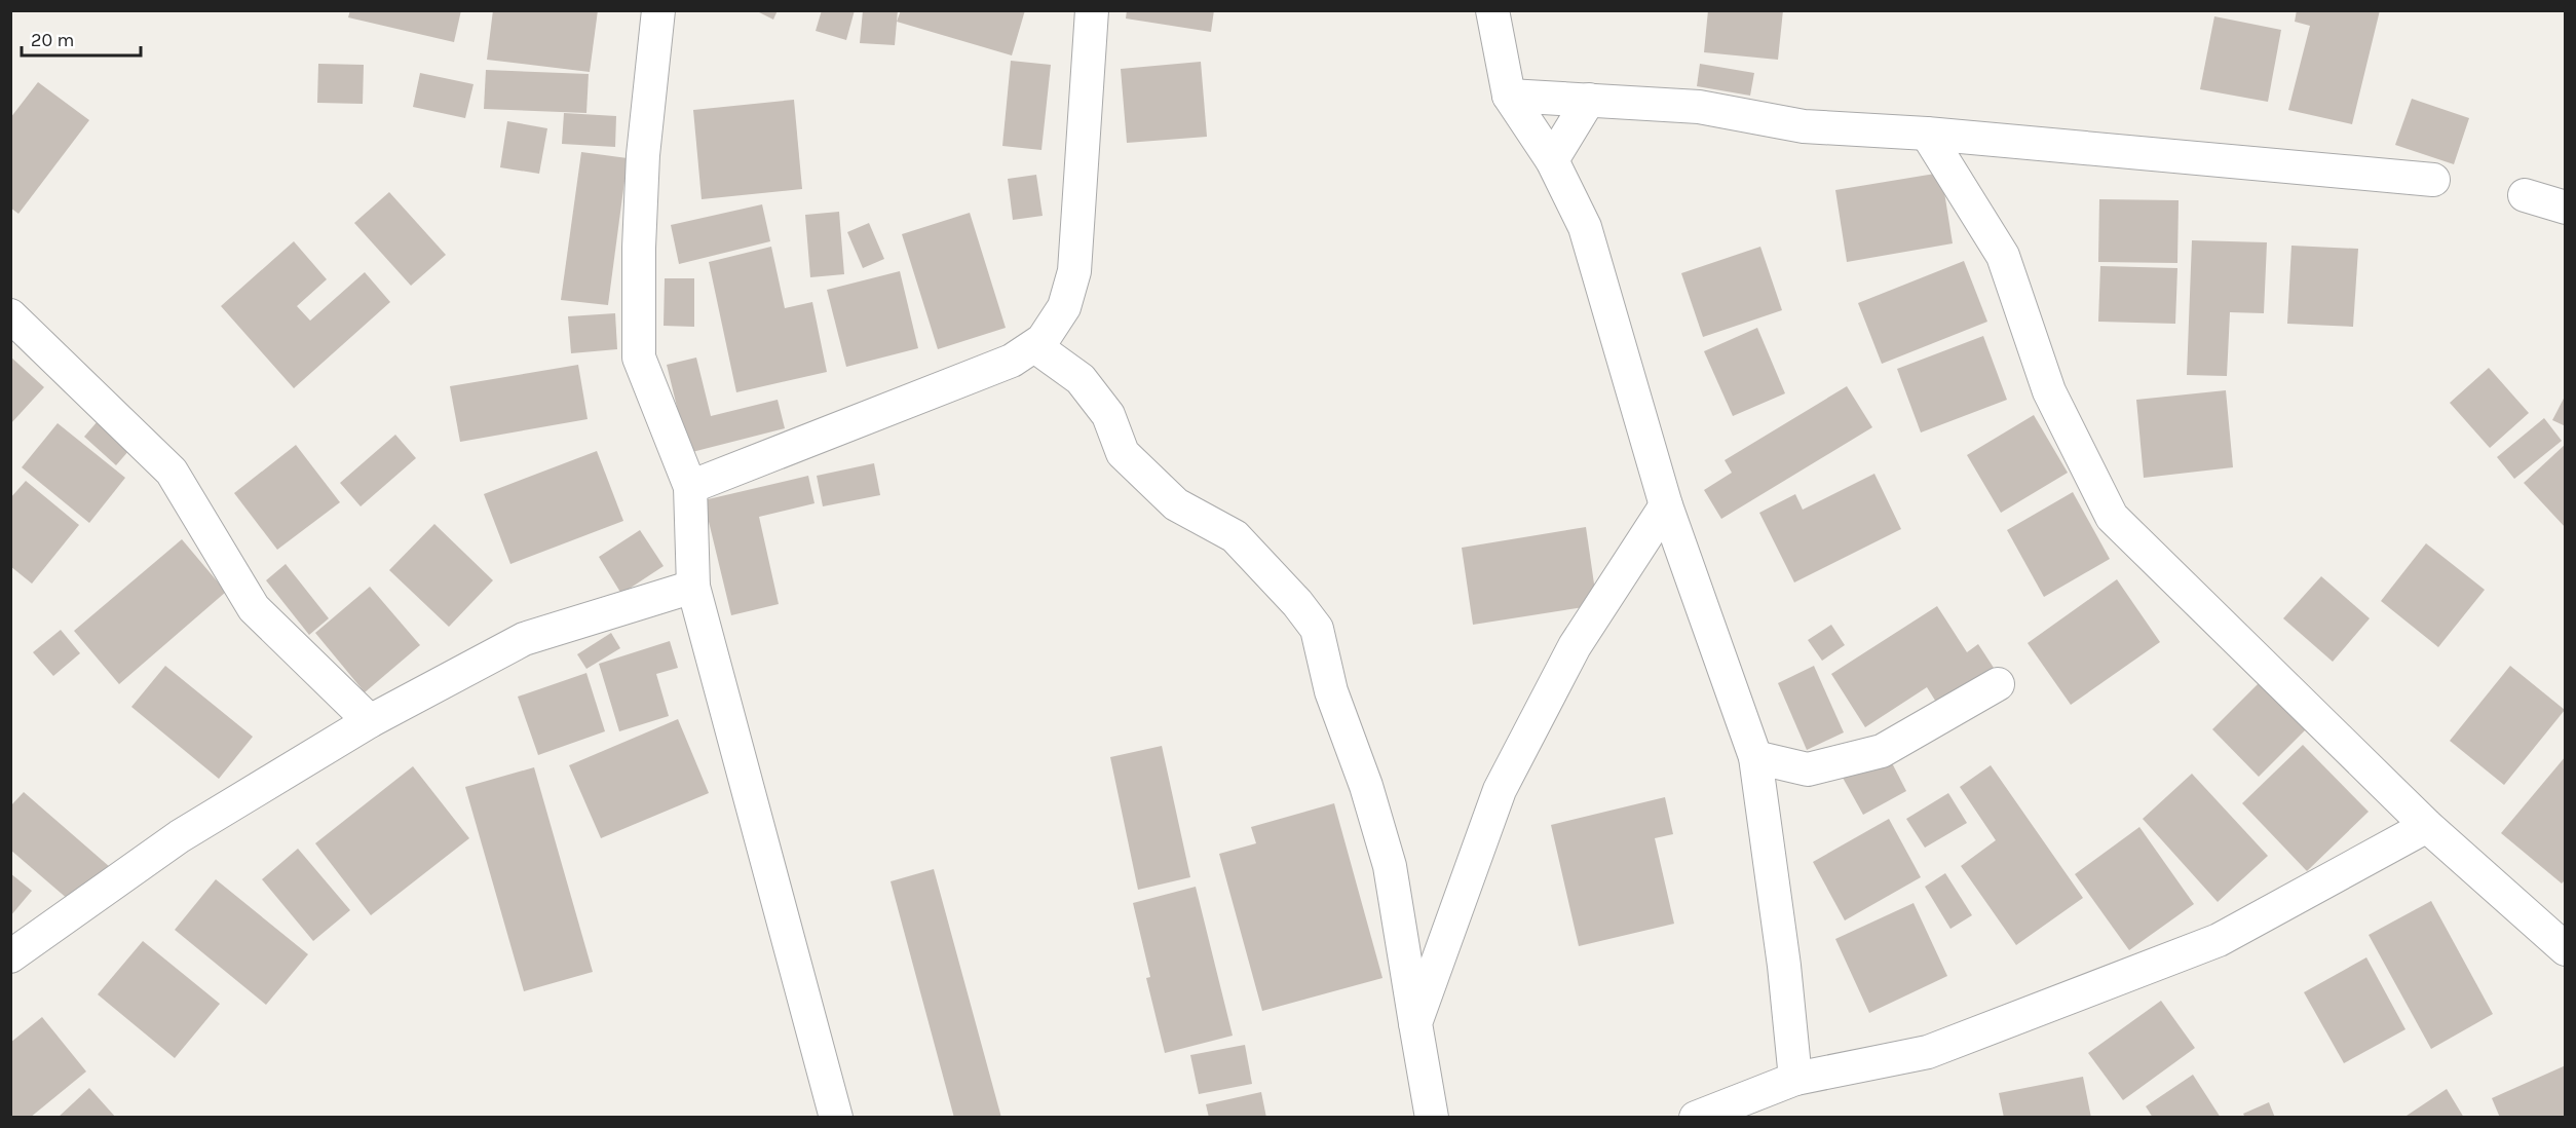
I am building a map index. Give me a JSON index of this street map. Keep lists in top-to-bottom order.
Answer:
{
  "scale_bar": "20 m"
}
